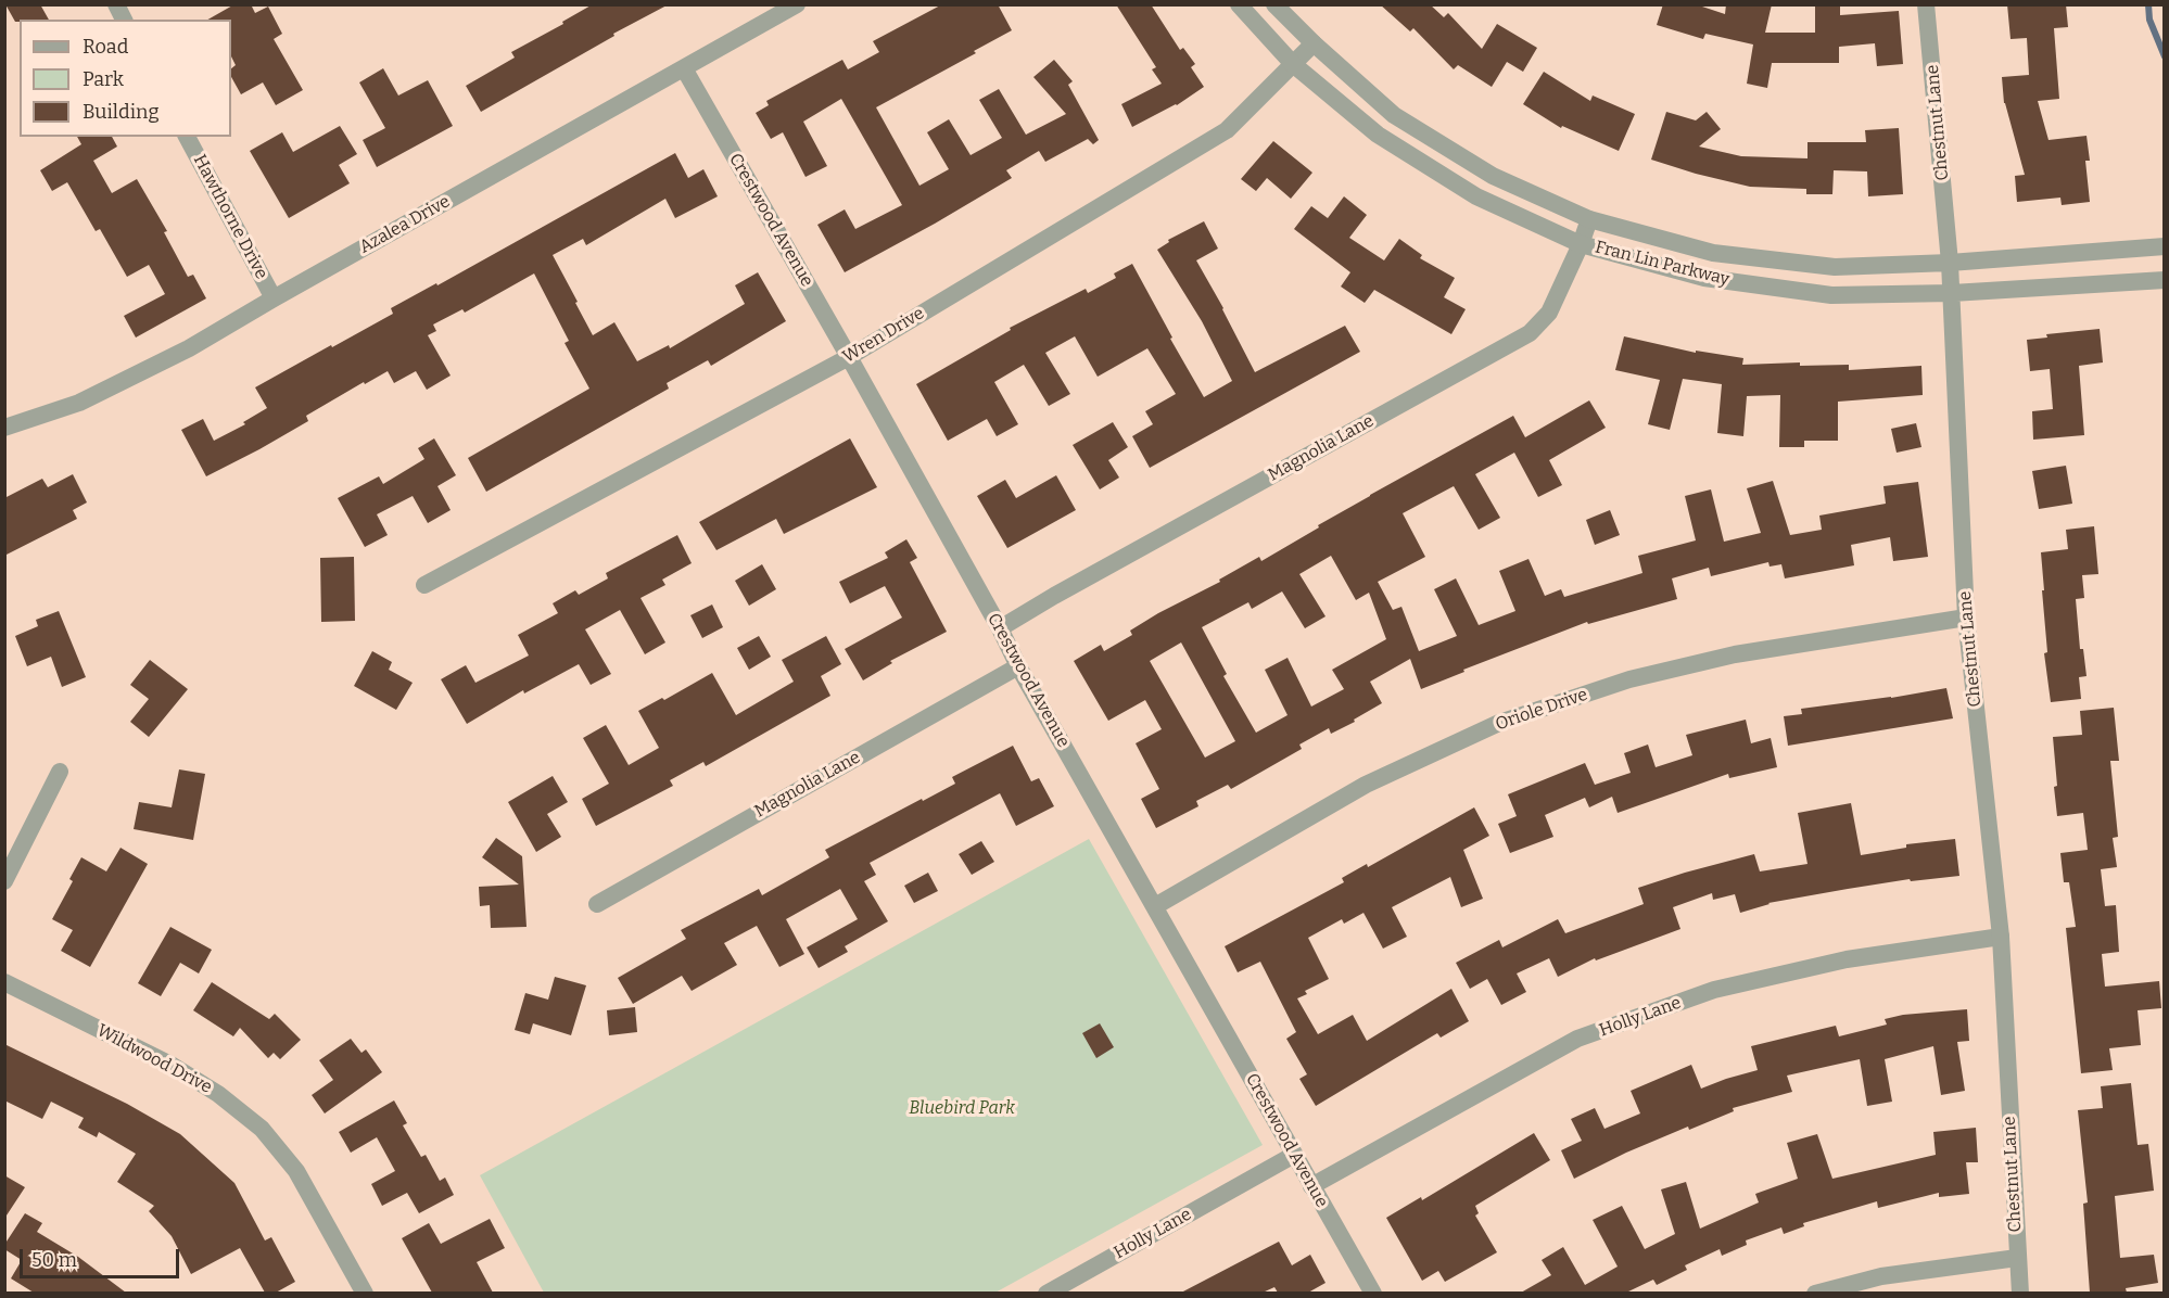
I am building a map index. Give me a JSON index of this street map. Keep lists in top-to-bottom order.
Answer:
{
  "streets": {
    "street": [
      "Chestnut Lane",
      "Hawthorne Drive",
      "Crestwood Avenue",
      "Azalea Drive",
      "Fran Lin Parkway",
      "Wren Drive",
      "Magnolia Lane",
      "Oriole Drive",
      "Holly Lane",
      "Wildwood Drive"
    ]
  },
  "crossings": [
    ["Chestnut Lane", "Fran Lin Parkway"],
    ["Chestnut Lane", "Oriole Drive"],
    ["Chestnut Lane", "Holly Lane"],
    ["Hawthorne Drive", "Azalea Drive"],
    ["Crestwood Avenue", "Azalea Drive"],
    ["Crestwood Avenue", "Wren Drive"],
    ["Crestwood Avenue", "Magnolia Lane"],
    ["Crestwood Avenue", "Oriole Drive"],
    ["Crestwood Avenue", "Holly Lane"],
    ["Fran Lin Parkway", "Wren Drive"],
    ["Fran Lin Parkway", "Magnolia Lane"]
  ],
  "parks": ["Bluebird Park"],
  "legend": ["Road", "Park", "Building"],
  "scale_bar": "50 m"
}
